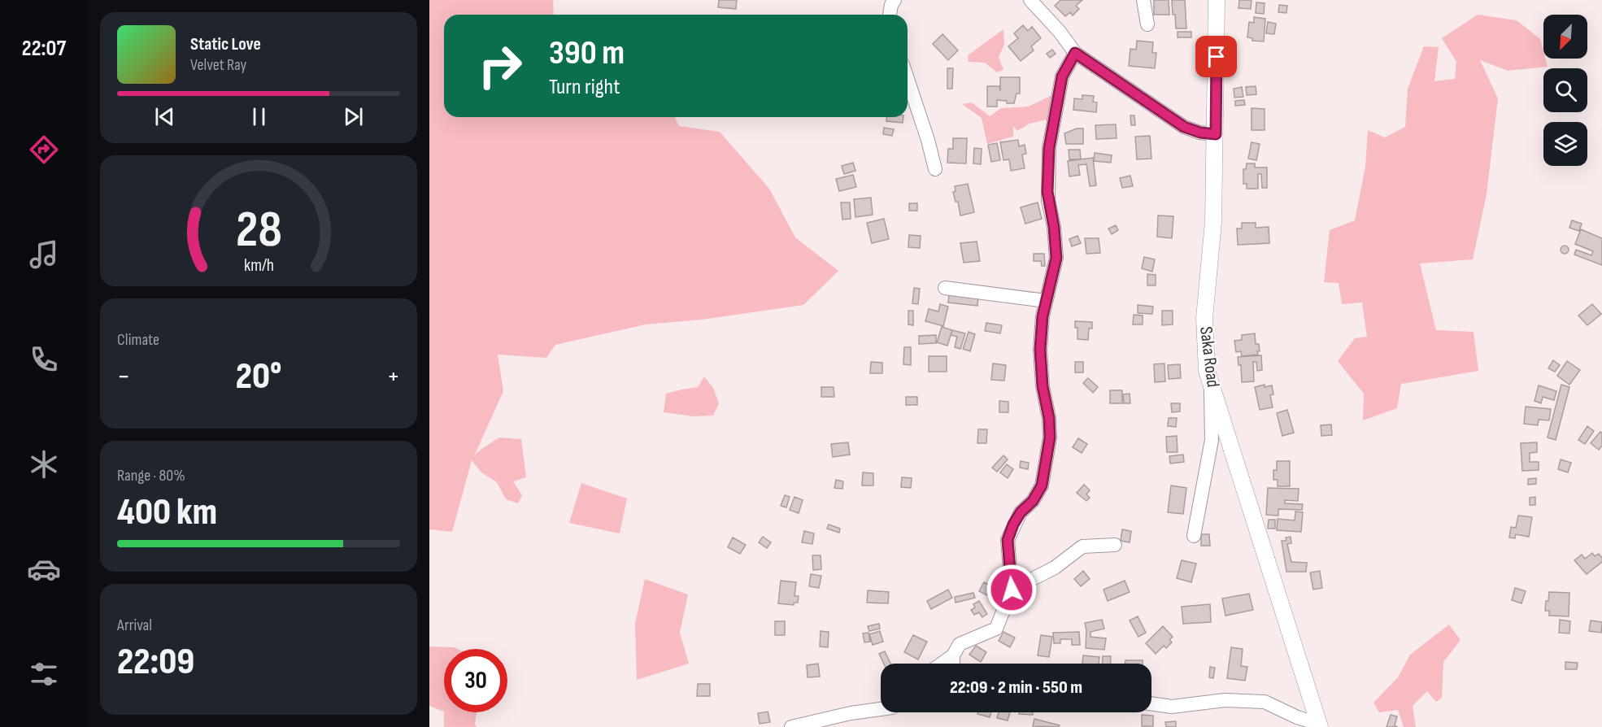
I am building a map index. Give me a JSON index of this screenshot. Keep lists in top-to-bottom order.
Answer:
{
  "streets": {
    "main road": ["Saka Road"]
  },
  "north": "bottom left",
  "page": {
    "tabs": "22:07",
    "turn": ["390 m", "Turn right"],
    "song": ["Static Love", "Velvet Ray"],
    "tile": [
      "Climate",
      ["Range · 80%", "400 km"],
      ["Arrival", "22:09"]
    ],
    "heat": ["−", "20°", "+"],
    "limit": "30",
    "trip": "22:09 · 2 min · 550 m",
    "gauge": ["28", "km/h"]
  }
}
